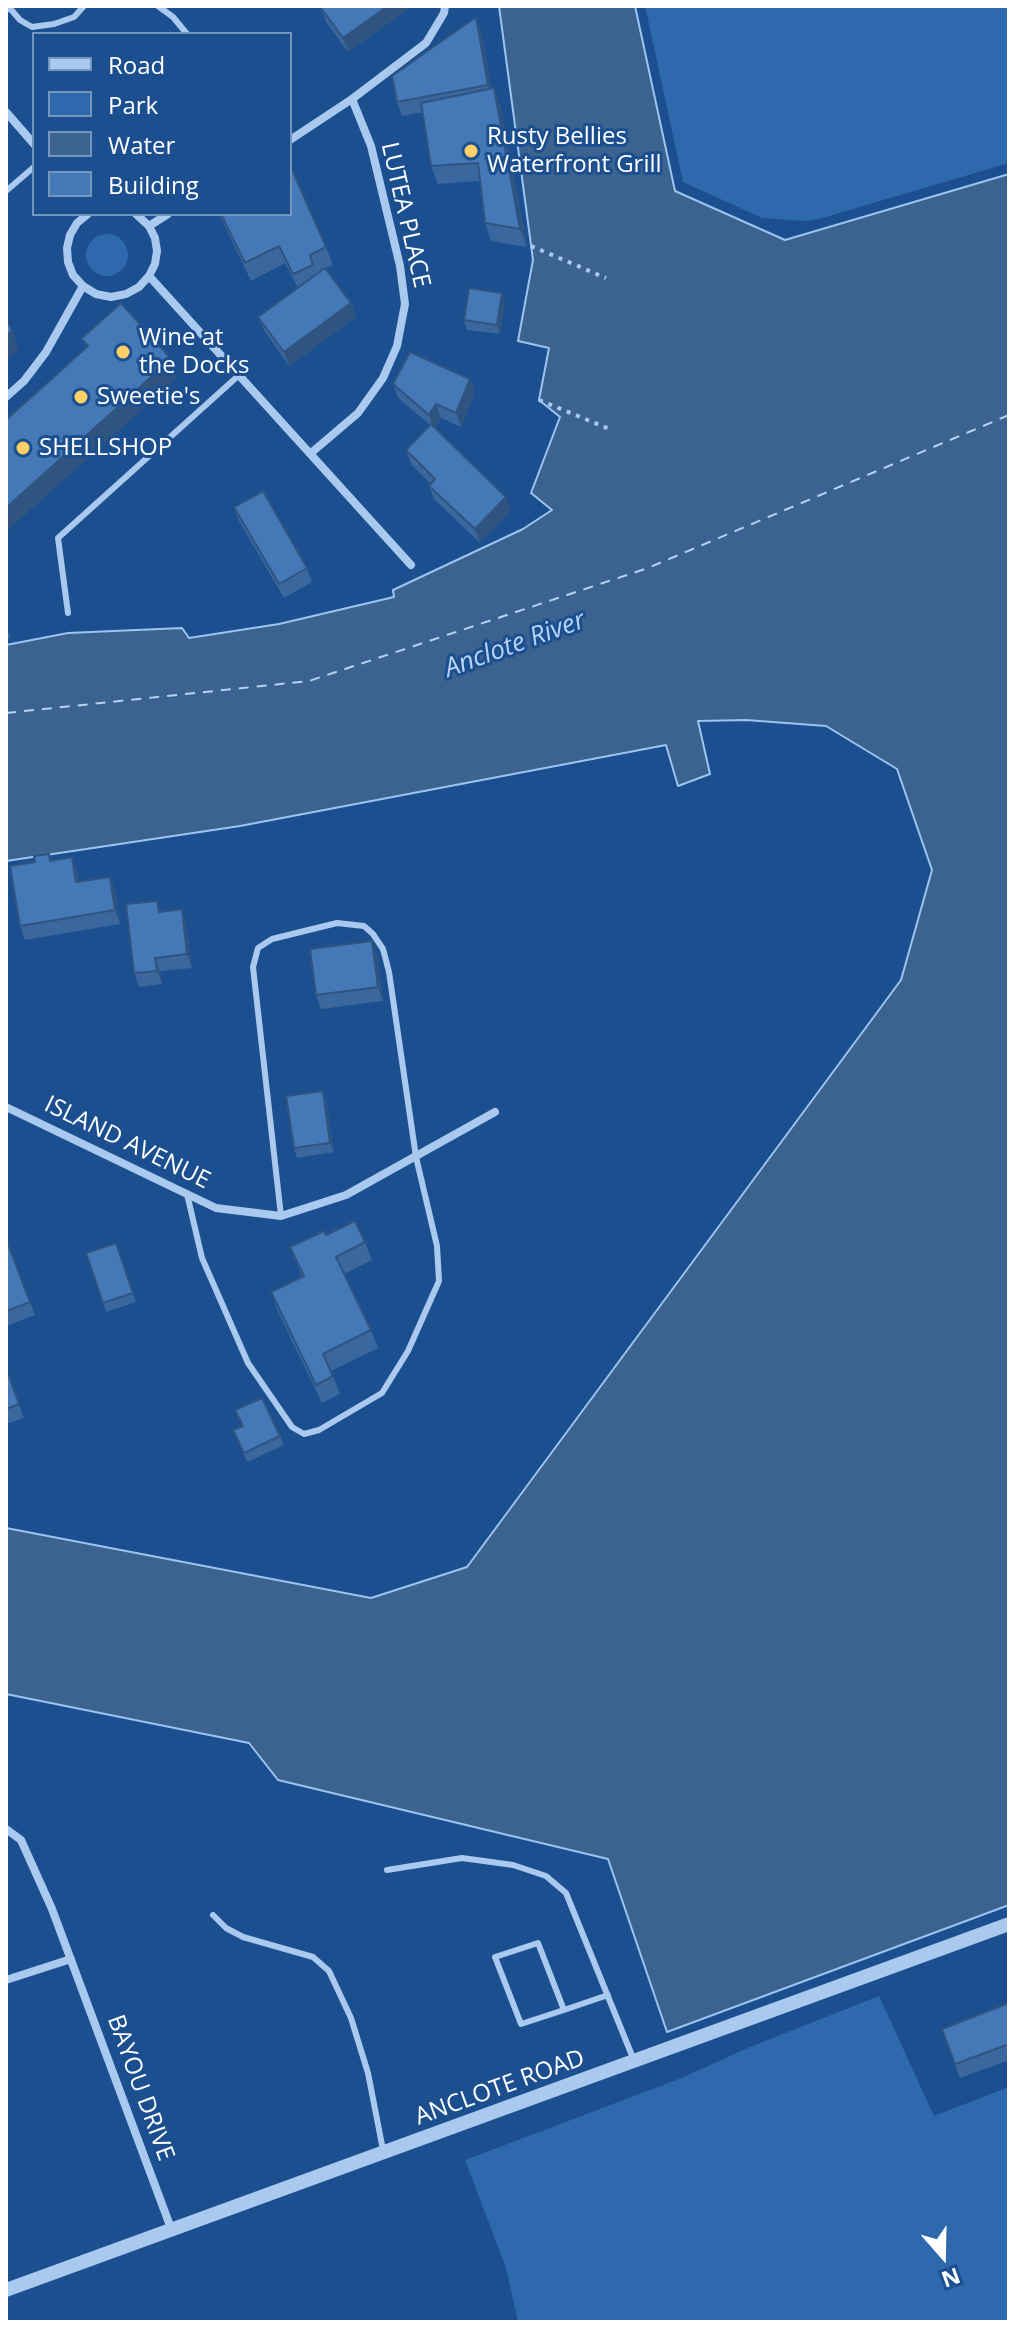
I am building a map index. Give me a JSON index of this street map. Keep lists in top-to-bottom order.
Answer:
{
  "streets": {
    "street": [
      "LUTEA PLACE",
      "ISLAND AVENUE",
      "BAYOU DRIVE",
      "ANCLOTE ROAD"
    ]
  },
  "crossings": [
    ["BAYOU DRIVE", "ANCLOTE ROAD"]
  ],
  "water": ["Anclote River"],
  "places": [
    "Rusty Bellies Waterfront Grill",
    "Wine at the Docks",
    "Sweetie's",
    "SHELLSHOP"
  ],
  "legend": [
    "Road",
    "Park",
    "Water",
    "Building"
  ],
  "north": "bottom"
}
